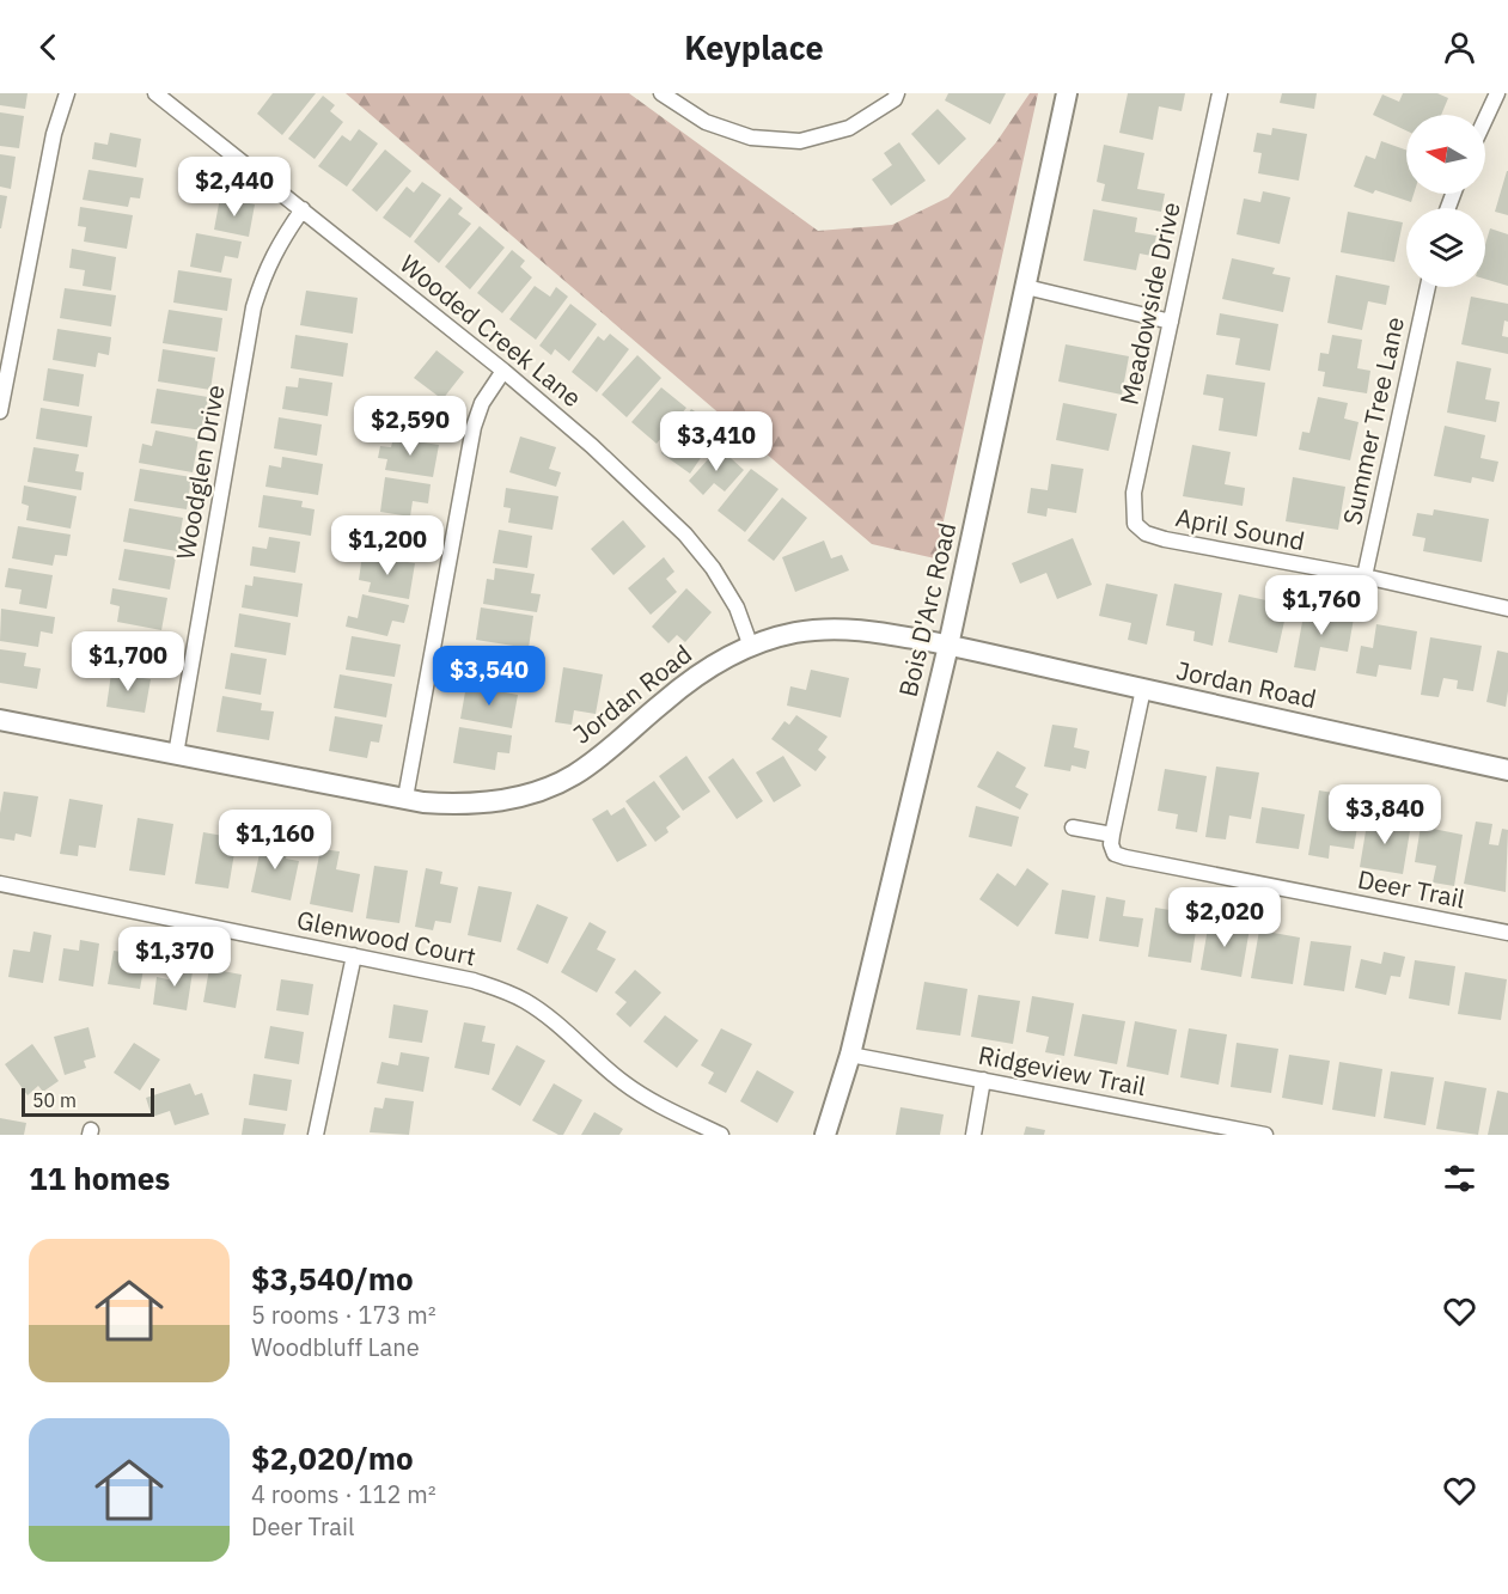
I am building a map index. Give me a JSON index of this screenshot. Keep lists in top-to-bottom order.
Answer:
{
  "streets": {
    "street": [
      "Meadowside Drive",
      "Wooded Creek Lane",
      "Summer Tree Lane",
      "Woodglen Drive",
      "April Sound",
      "Bois D'Arc Road",
      "Jordan Road",
      "Deer Trail",
      "Glenwood Court",
      "Ridgeview Trail"
    ]
  },
  "crossings": [
    ["Meadowside Drive", "April Sound"],
    ["Wooded Creek Lane", "Woodglen Drive"],
    ["Wooded Creek Lane", "Jordan Road"],
    ["Summer Tree Lane", "April Sound"],
    ["Woodglen Drive", "Jordan Road"],
    ["Bois D'Arc Road", "Jordan Road"],
    ["Bois D'Arc Road", "Ridgeview Trail"]
  ],
  "scale_bar": "50 m",
  "north": "left",
  "page": {
    "header": "Keyplace",
    "price": [
      "$2,440",
      "$2,590",
      "$3,410",
      "$1,200",
      "$1,760",
      "$1,700",
      "$3,540",
      "$3,840",
      "$1,160",
      "$2,020",
      "$1,370"
    ],
    "scale": "50 m",
    "heading": "11 homes",
    "list": [
      {
        "name": "$3,540/mo",
        "note": "5 rooms · 173 m² · Woodbluff Lane"
      },
      {
        "name": "$2,020/mo",
        "note": "4 rooms · 112 m² · Deer Trail"
      }
    ]
  }
}
